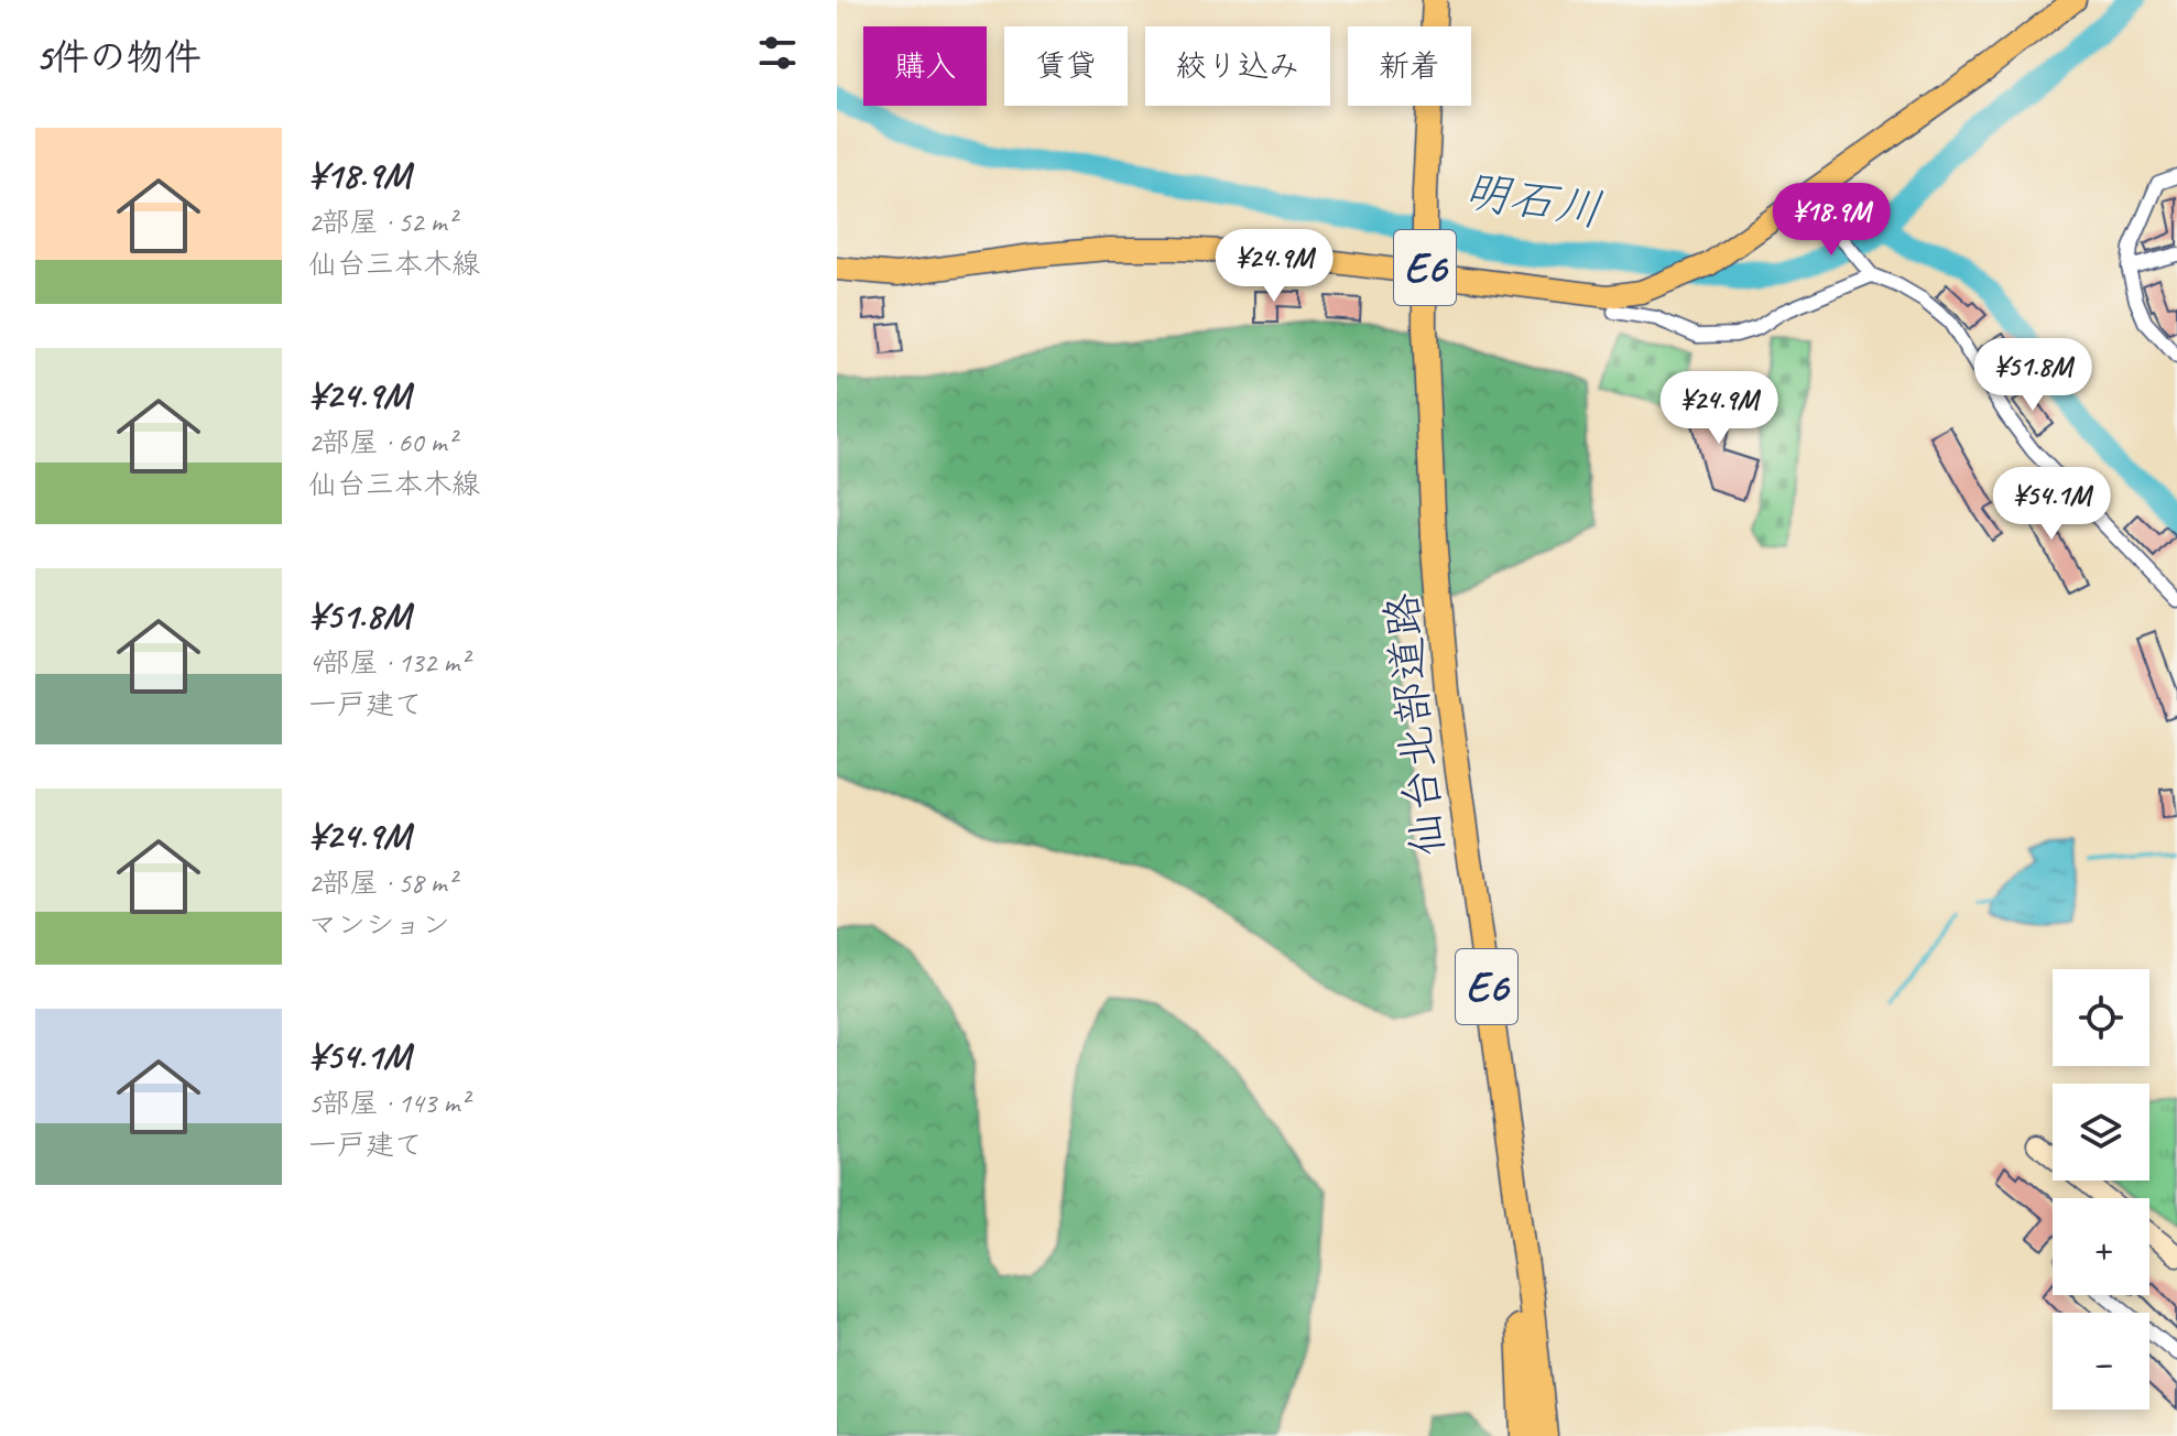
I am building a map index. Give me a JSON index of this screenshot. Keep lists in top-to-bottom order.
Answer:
{
  "streets": {
    "highway": ["E6", "仙台北部道路"]
  },
  "water": ["明石川"],
  "page": {
    "heading": "5件の物件",
    "chip": [
      "購入",
      "賃貸",
      "絞り込み",
      "新着"
    ],
    "list": [
      {
        "name": "¥18.9M",
        "note": "2部屋 · 52 m² · 仙台三本木線"
      },
      {
        "name": "¥24.9M",
        "note": "2部屋 · 60 m² · 仙台三本木線"
      },
      {
        "name": "¥51.8M",
        "note": "4部屋 · 132 m² · 一戸建て"
      },
      {
        "name": "¥24.9M",
        "note": "2部屋 · 58 m² · マンション"
      },
      {
        "name": "¥54.1M",
        "note": "5部屋 · 143 m² · 一戸建て"
      }
    ],
    "price": [
      "¥18.9M",
      "¥24.9M",
      "¥51.8M",
      "¥24.9M",
      "¥54.1M"
    ],
    "map_buttons": ["+", "−"]
  }
}
